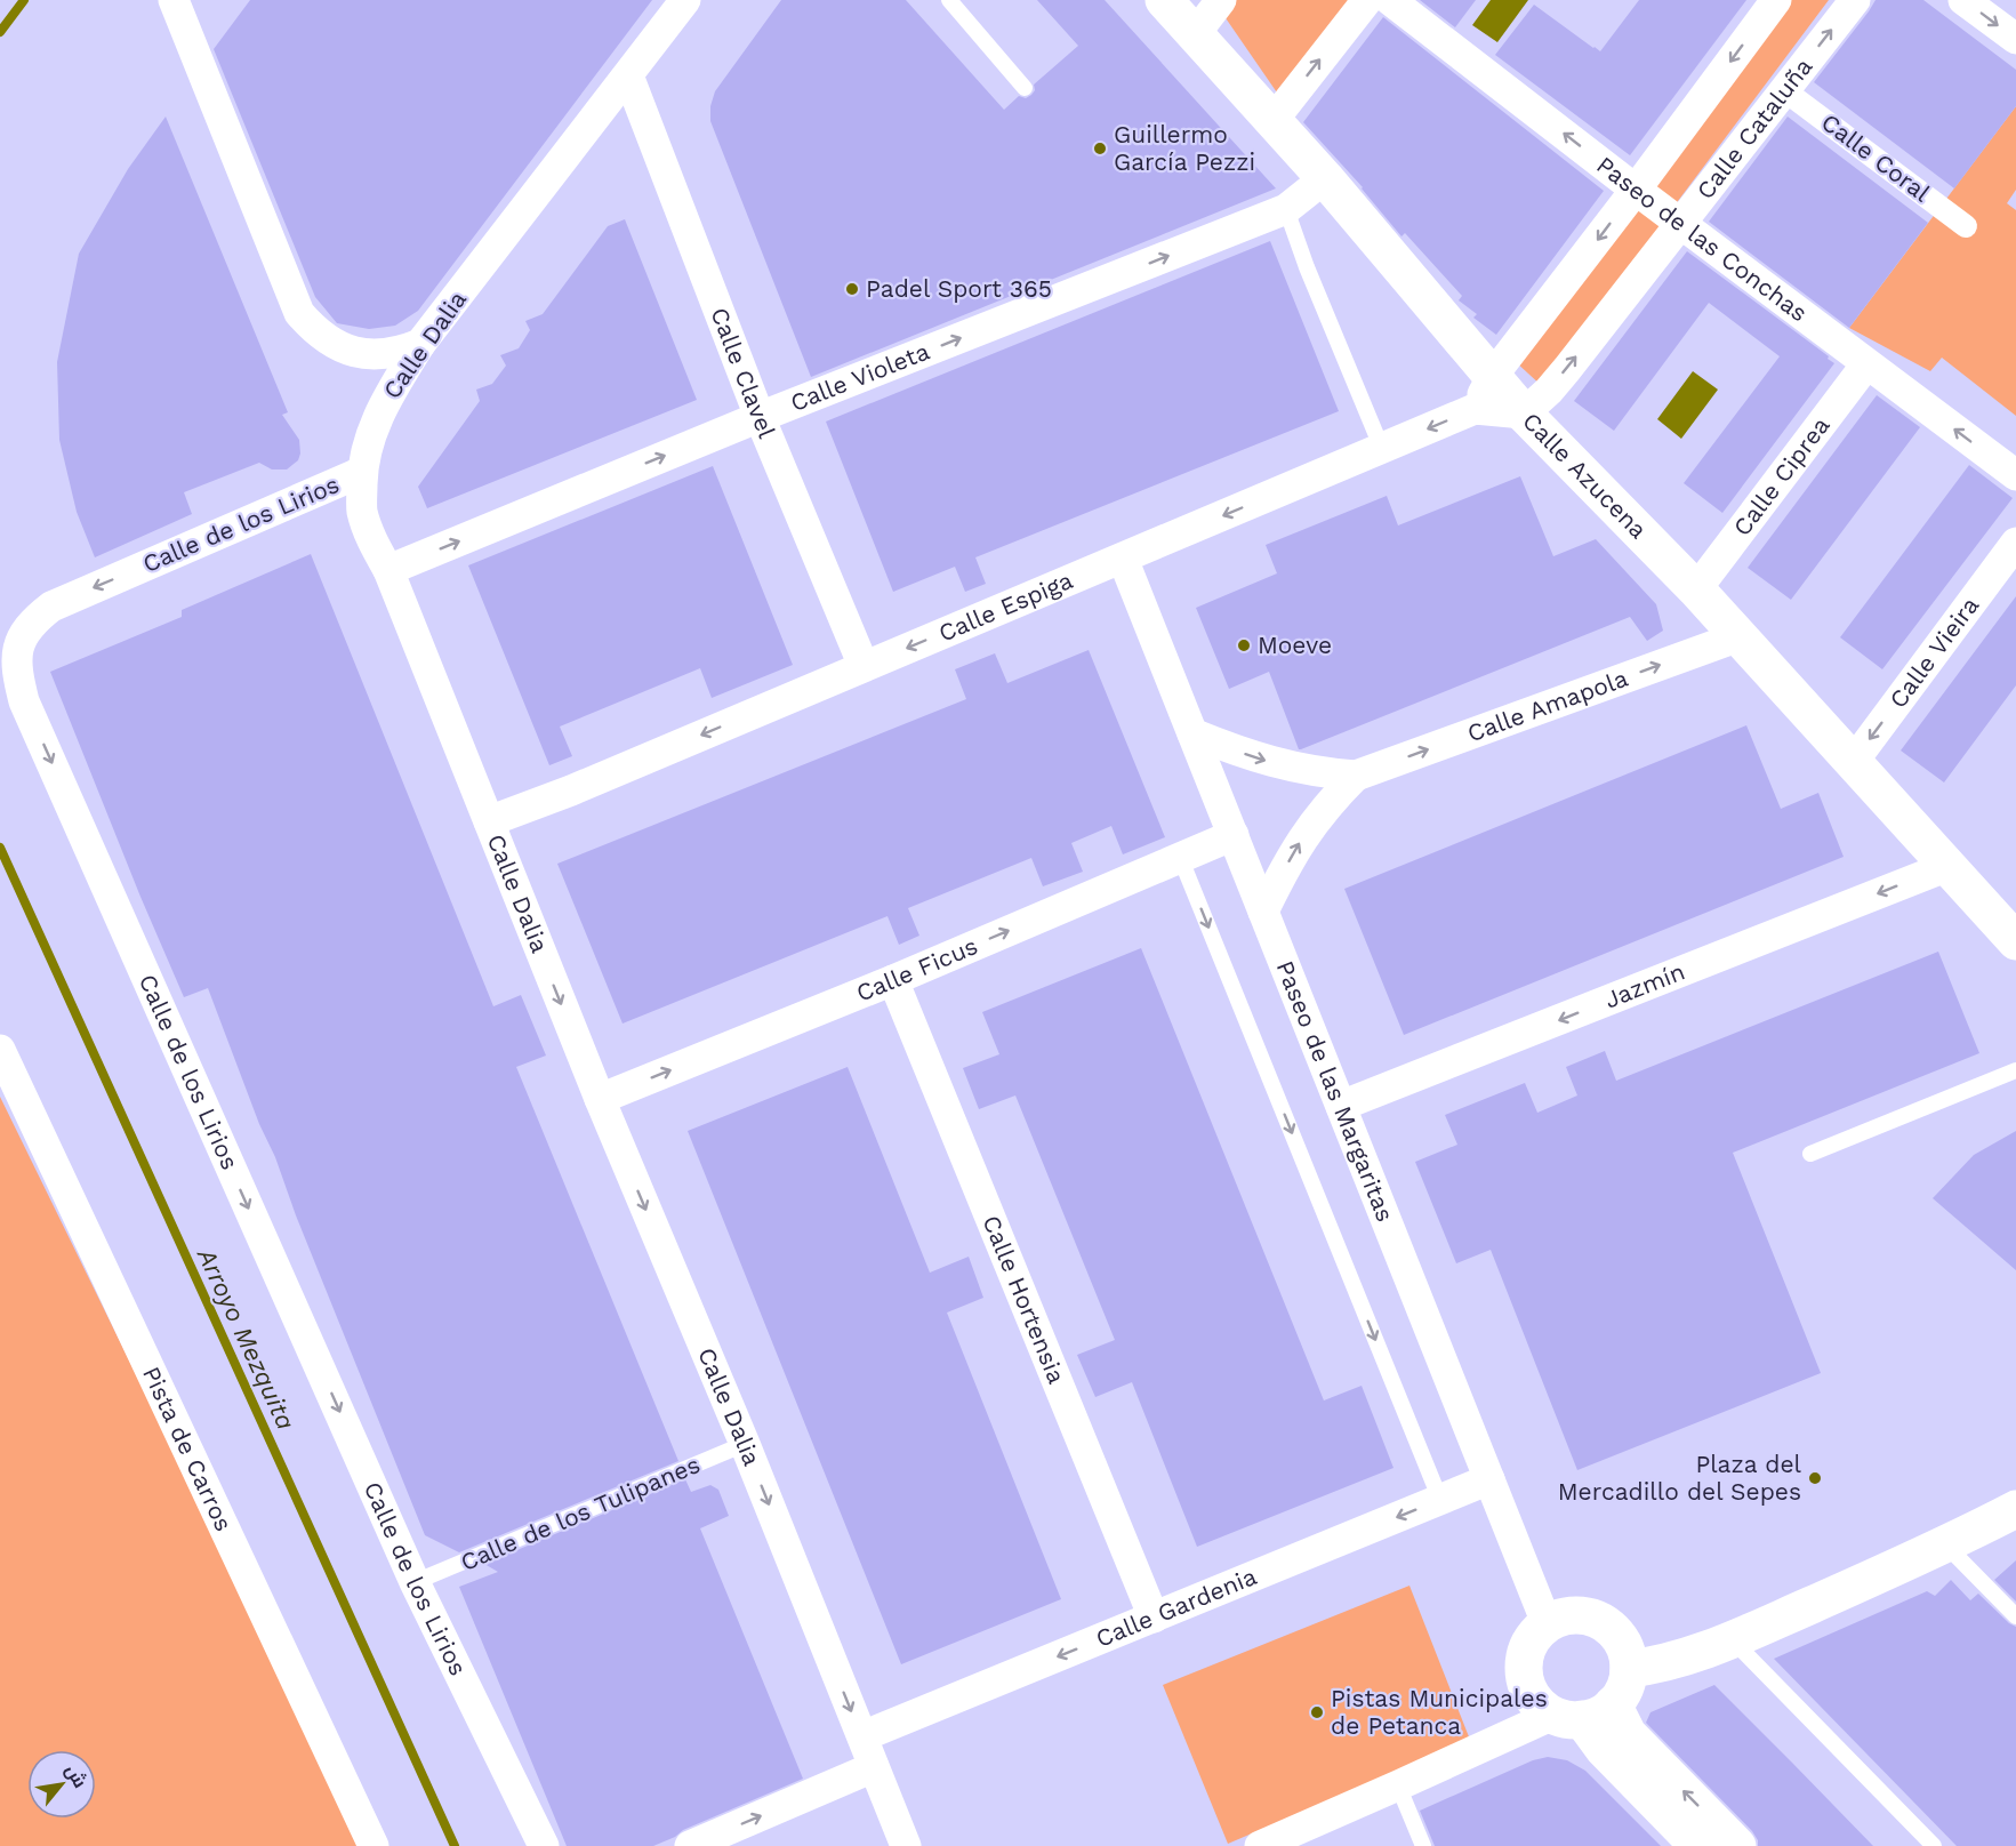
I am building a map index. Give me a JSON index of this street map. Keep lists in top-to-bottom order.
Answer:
{
  "streets": {
    "street": [
      "Calle Cataluña",
      "Calle Coral",
      "Paseo de las Conchas",
      "Calle Dalia",
      "Calle Clavel",
      "Calle Violeta",
      "Calle Azucena",
      "Calle Ciprea",
      "Calle de los Lirios",
      "Calle Espiga",
      "Calle Vieira",
      "Calle Amapola",
      "Calle Ficus",
      "Jazmín",
      "Paseo de las Margaritas",
      "Calle Hortensia",
      "Pista de Carros",
      "Calle Gardenia"
    ],
    "lane": ["Calle de los Tulipanes"]
  },
  "crossings": [
    ["Calle Cataluña", "Calle Coral"],
    ["Calle Cataluña", "Paseo de las Conchas"],
    ["Calle Cataluña", "Calle Azucena"],
    ["Paseo de las Conchas", "Calle Ciprea"],
    ["Calle Dalia", "Calle Clavel"],
    ["Calle Dalia", "Calle Violeta"],
    ["Calle Dalia", "Calle de los Lirios"],
    ["Calle Dalia", "Calle Espiga"],
    ["Calle Dalia", "Calle Ficus"],
    ["Calle Dalia", "Calle de los Tulipanes"],
    ["Calle Dalia", "Calle Gardenia"],
    ["Calle Clavel", "Calle Violeta"],
    ["Calle Clavel", "Calle Espiga"],
    ["Calle Violeta", "Calle Azucena"],
    ["Calle Azucena", "Calle Ciprea"],
    ["Calle Azucena", "Calle Espiga"],
    ["Calle Azucena", "Calle Vieira"],
    ["Calle Azucena", "Calle Amapola"],
    ["Calle Azucena", "Jazmín"],
    ["Calle de los Lirios", "Calle de los Tulipanes"],
    ["Calle Espiga", "Paseo de las Margaritas"],
    ["Calle Amapola", "Paseo de las Margaritas"],
    ["Calle Ficus", "Paseo de las Margaritas"],
    ["Calle Ficus", "Calle Hortensia"],
    ["Jazmín", "Paseo de las Margaritas"],
    ["Paseo de las Margaritas", "Calle Gardenia"],
    ["Calle Hortensia", "Calle Gardenia"]
  ],
  "one_way": [
    "Paseo de las Conchas",
    "Calle Dalia",
    "Calle Violeta",
    "Calle Espiga",
    "Calle Vieira",
    "Calle Amapola",
    "Calle Ficus",
    "Jazmín"
  ],
  "water": ["Arroyo Mezquita"],
  "places": [
    "Guillermo García Pezzi",
    "Padel Sport 365",
    "Moeve",
    "Plaza del Mercadillo del Sepes",
    "Pistas Municipales de Petanca"
  ],
  "north": "top right"
}
